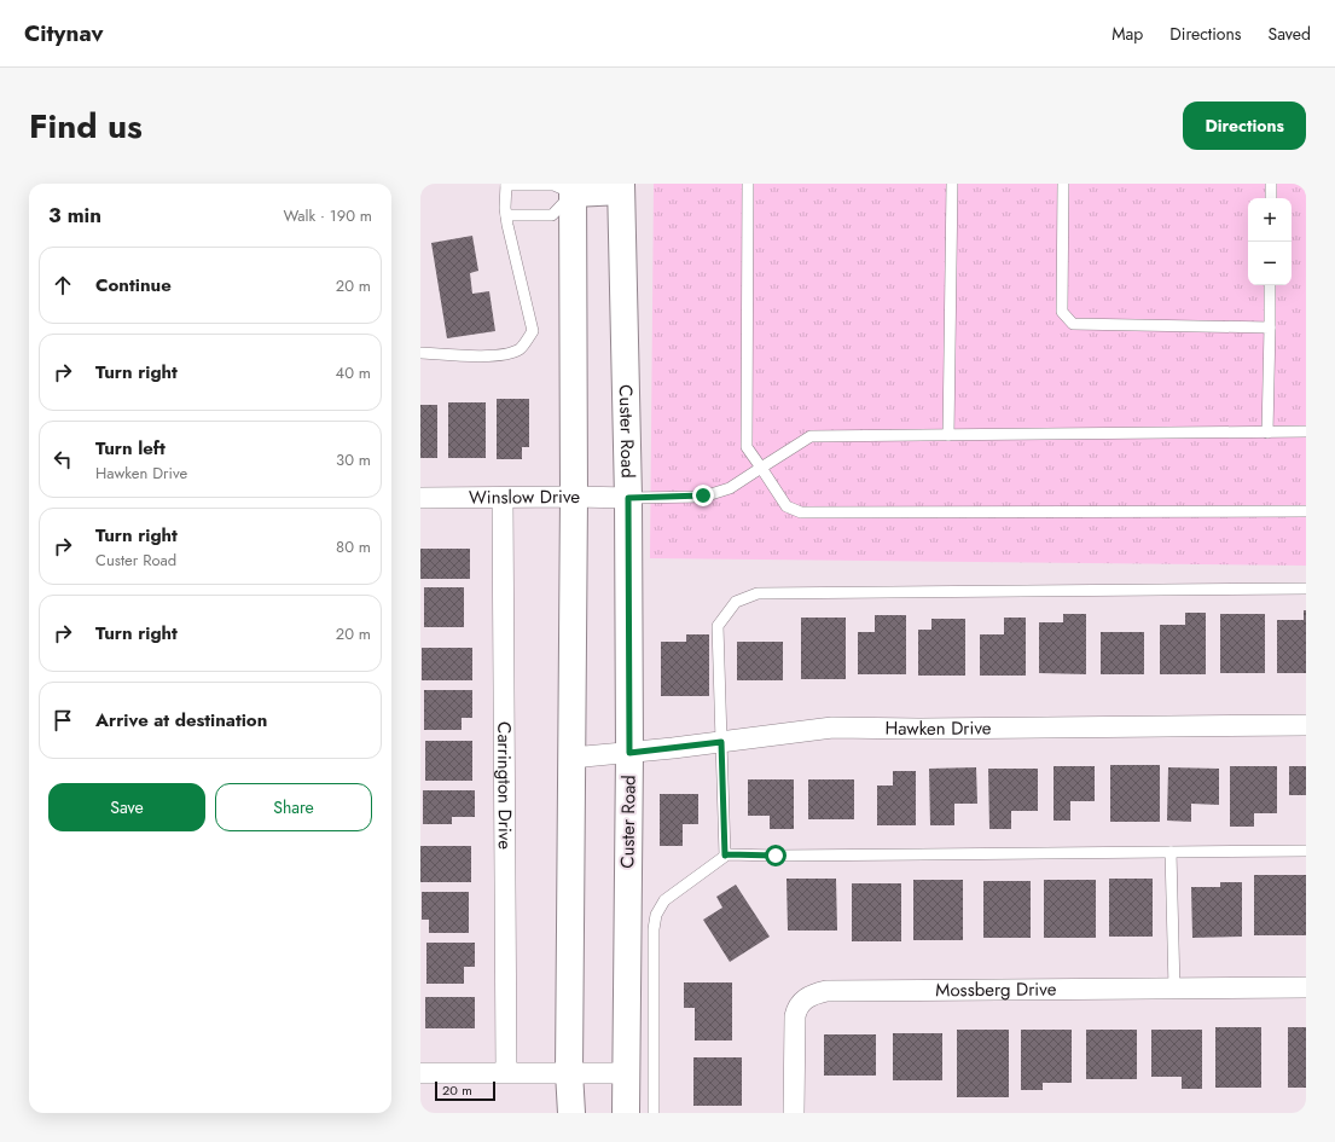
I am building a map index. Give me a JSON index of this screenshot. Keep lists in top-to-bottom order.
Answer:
{
  "streets": {
    "main road": ["Custer Road"],
    "street": [
      "Winslow Drive",
      "Hawken Drive",
      "Carrington Drive",
      "Mossberg Drive"
    ]
  },
  "crossings": [
    ["Custer Road", "Winslow Drive"],
    ["Custer Road", "Hawken Drive"],
    ["Winslow Drive", "Carrington Drive"]
  ],
  "scale_bar": "20 m",
  "page": {
    "header": "Citynav",
    "nav": ["Map", "Directions", "Saved"],
    "title": "Find us",
    "buttons": [
      "Directions",
      ["Save", "Share"]
    ],
    "heading": ["3 min", "Walk · 190 m"],
    "map_buttons": ["+", "−"],
    "list": [
      ["Continue", "20 m"],
      ["Turn right", "40 m"],
      ["Turn left", "Hawken Drive", "30 m"],
      ["Turn right", "Custer Road", "80 m"],
      ["Turn right", "20 m"],
      "Arrive at destination"
    ],
    "scale": "20 m"
  }
}
